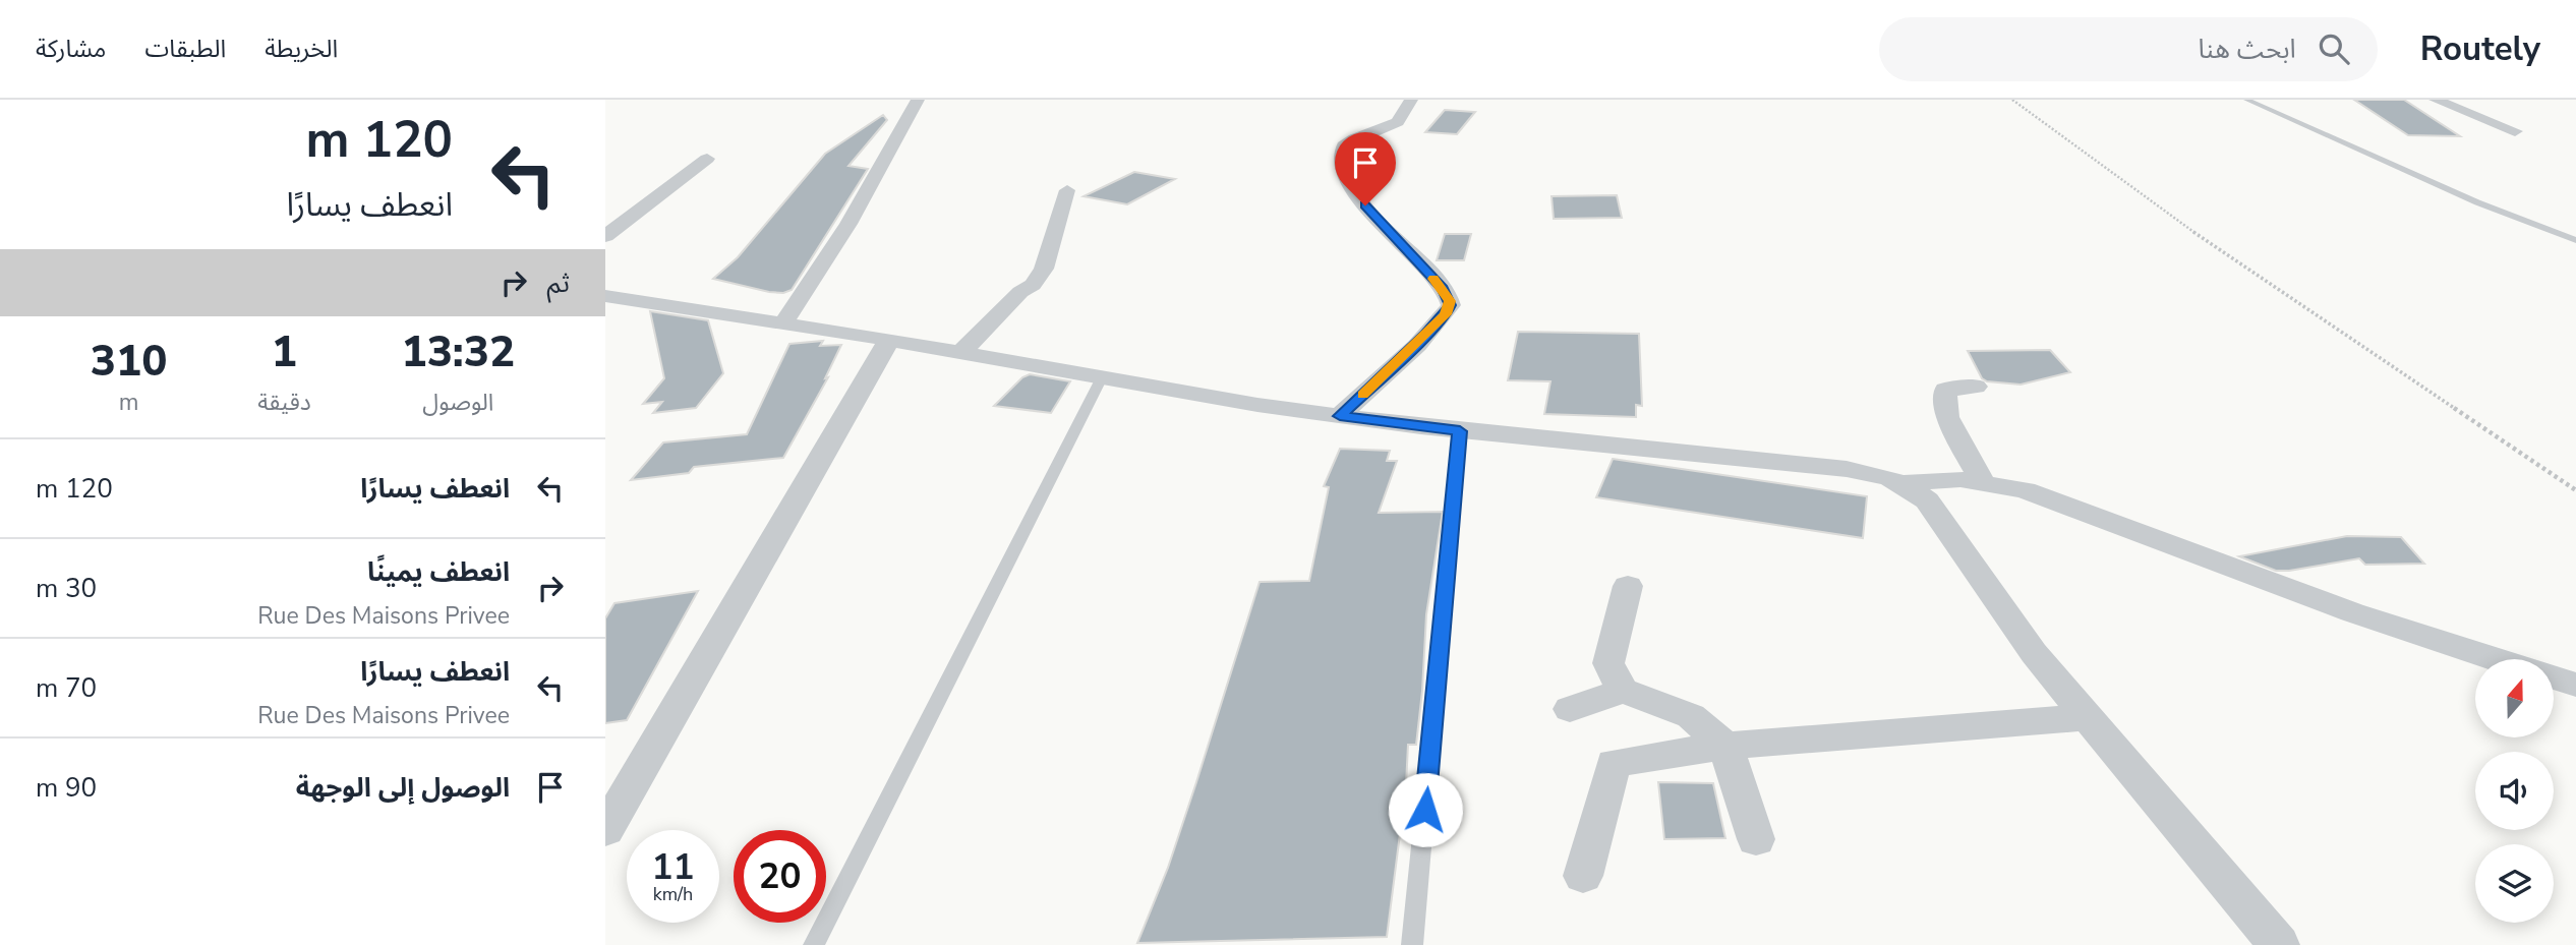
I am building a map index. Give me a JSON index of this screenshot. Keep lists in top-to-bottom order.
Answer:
{
  "north": "top",
  "page": {
    "header": "Routely",
    "search": "ابحث هنا",
    "nav": ["الخريطة", "الطبقات", "مشاركة"],
    "turn": ["120 m", "انعطف يسارًا"],
    "then": "ثم",
    "eta": [
      "13:32",
      "الوصول",
      "1",
      "دقيقة",
      "310",
      "m"
    ],
    "list": [
      {
        "name": "انعطف يسارًا",
        "value": "120 m"
      },
      {
        "name": "انعطف يمينًا",
        "note": "Rue Des Maisons Privee",
        "value": "30 m"
      },
      {
        "name": "انعطف يسارًا",
        "note": "Rue Des Maisons Privee",
        "value": "70 m"
      },
      {
        "name": "الوصول إلى الوجهة",
        "value": "90 m"
      }
    ],
    "speed": "11 km/h",
    "limit": "20"
  }
}
